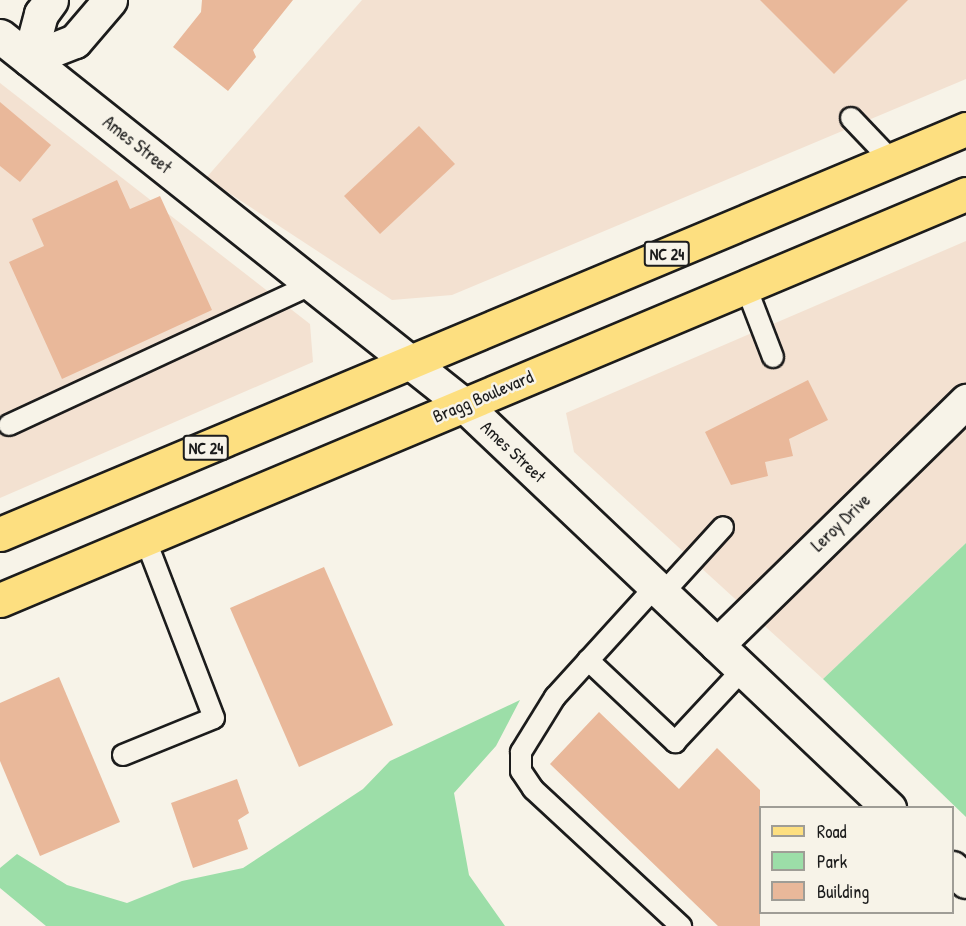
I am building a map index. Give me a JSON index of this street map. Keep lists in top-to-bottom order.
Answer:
{
  "streets": {
    "main road": ["NC 24", "Bragg Boulevard"],
    "street": ["Ames Street", "Leroy Drive"]
  },
  "crossings": [
    ["Ames Street", "NC 24"],
    ["Ames Street", "Bragg Boulevard"],
    ["Ames Street", "Leroy Drive"]
  ],
  "legend": ["Road", "Park", "Building"]
}
